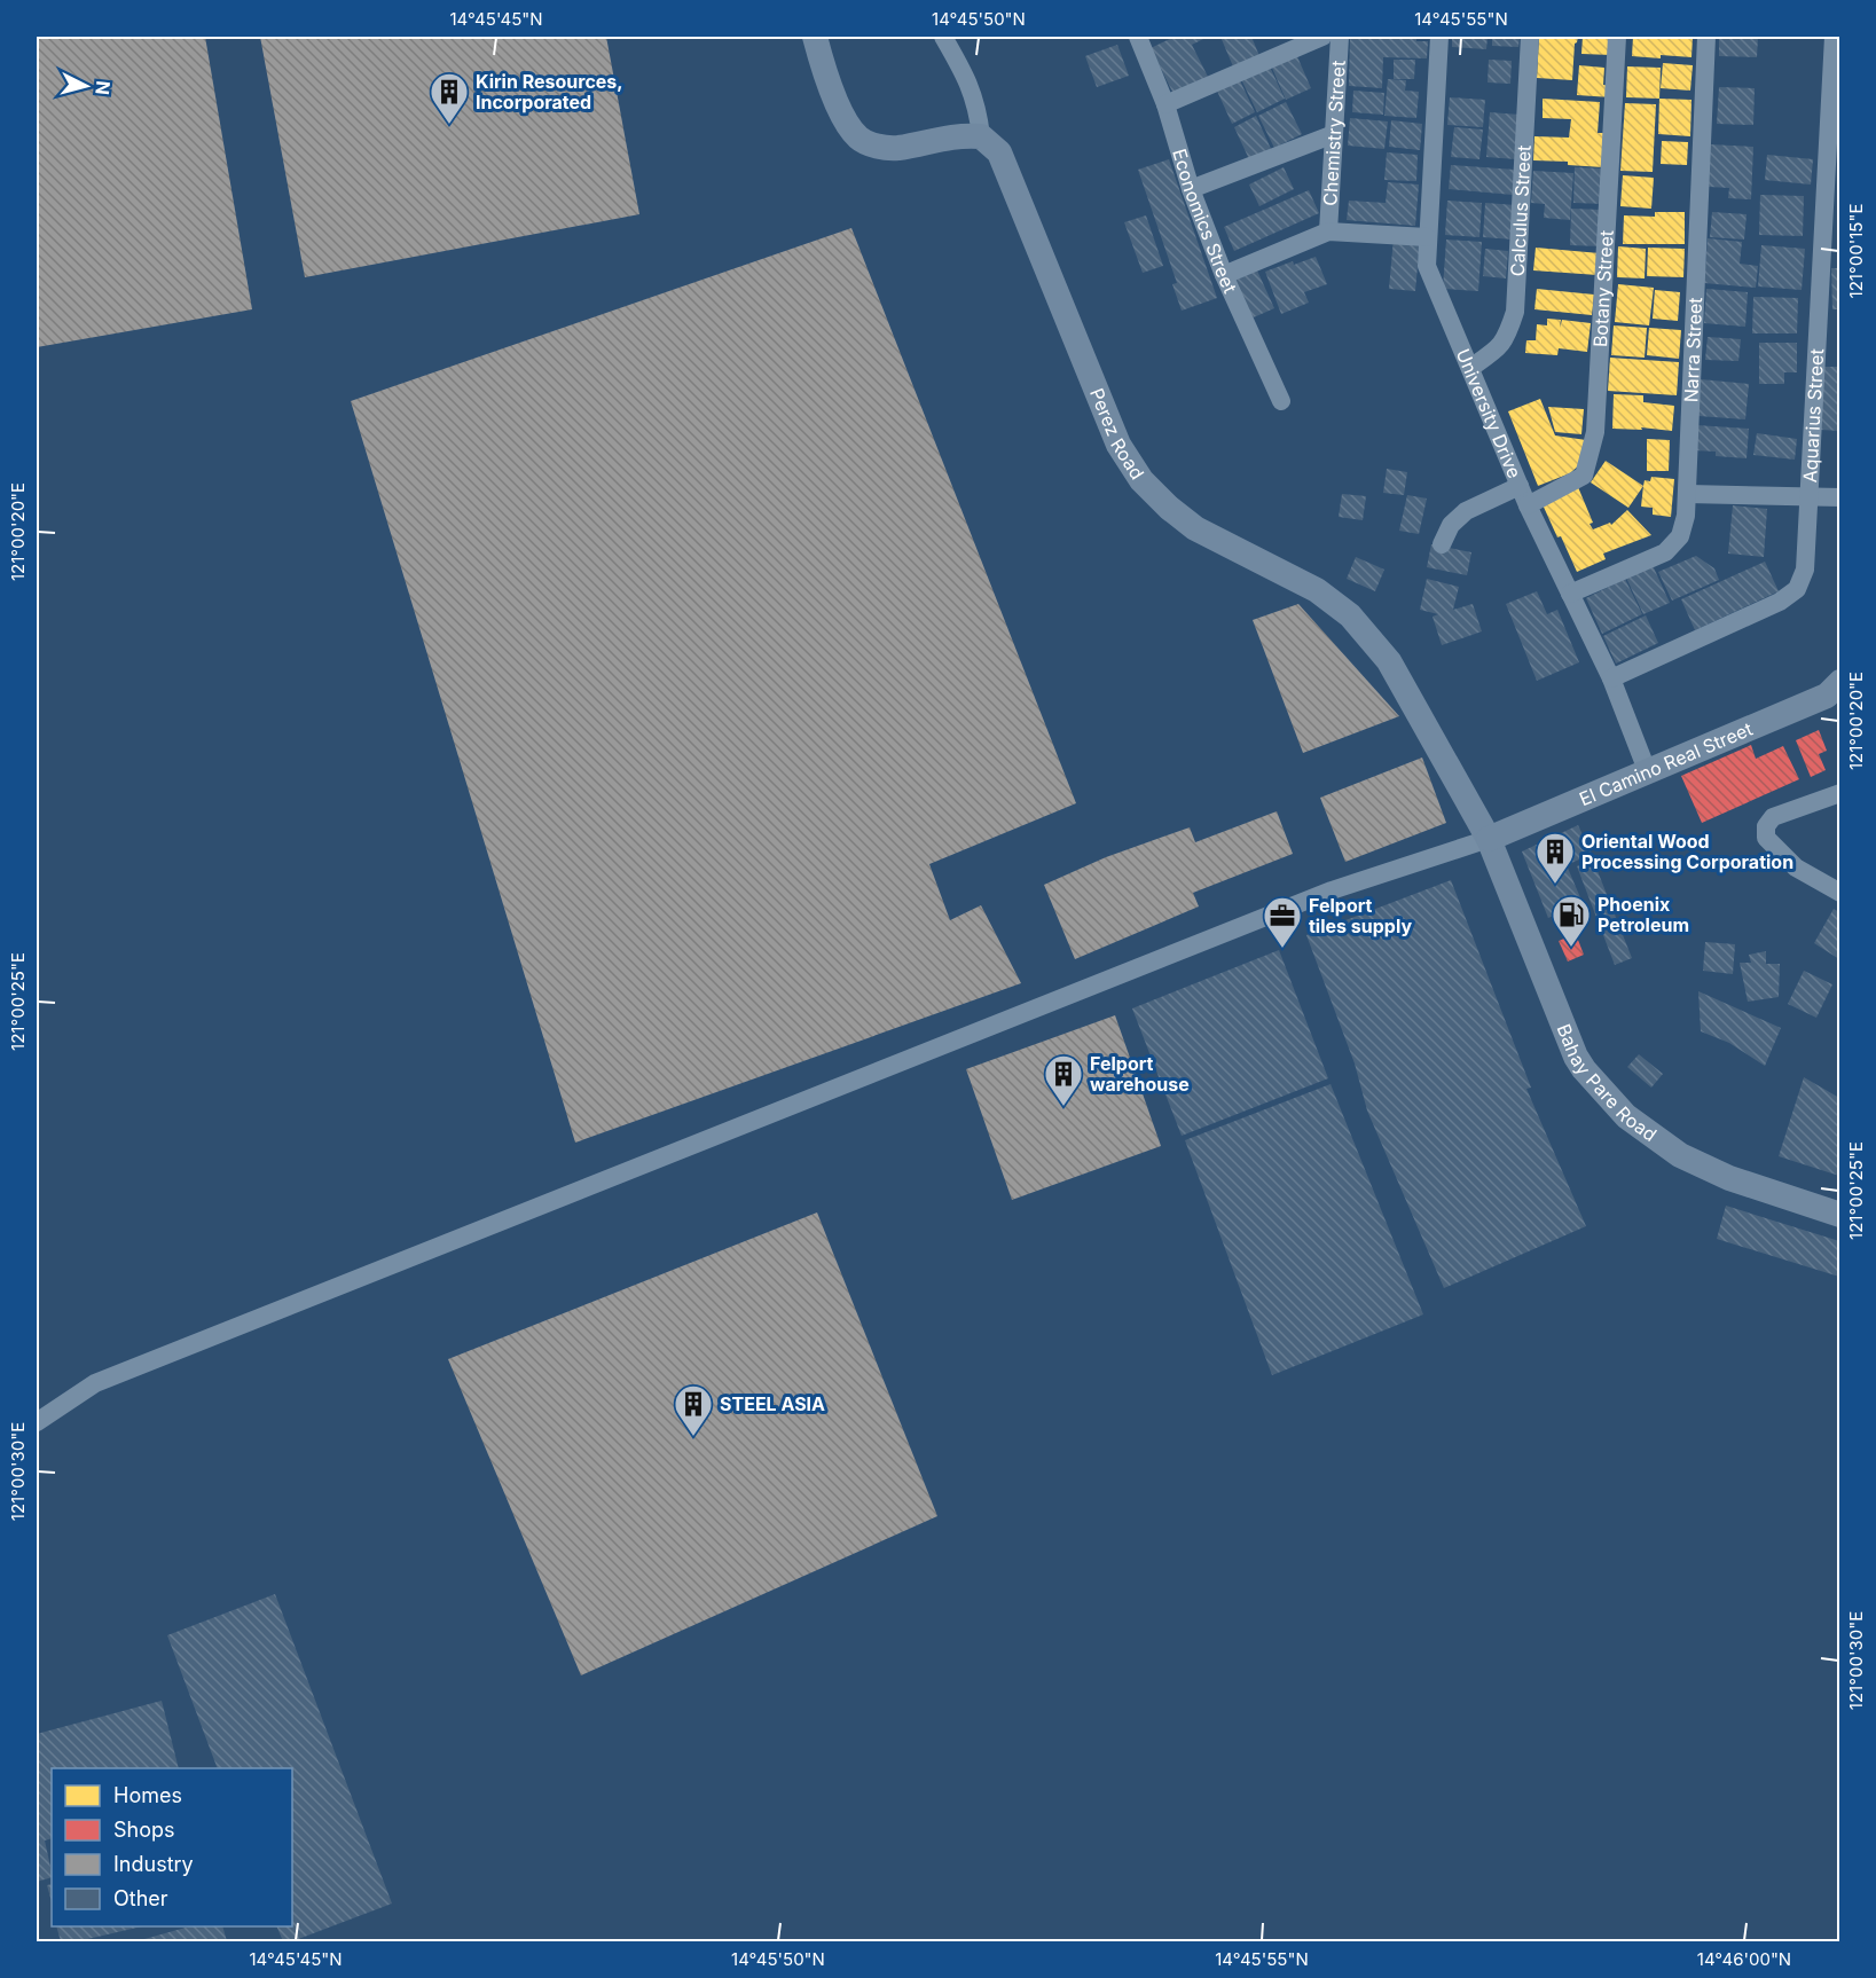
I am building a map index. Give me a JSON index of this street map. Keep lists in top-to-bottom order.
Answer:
{
  "streets": {
    "street": [
      "Chemistry Street",
      "Calculus Street",
      "Economics Street",
      "Botany Street",
      "Narra Street",
      "University Drive",
      "Aquarius Street",
      "Perez Road",
      "El Camino Real Street",
      "Bahay Pare Road"
    ]
  },
  "crossings": [
    ["Calculus Street", "University Drive"],
    ["Botany Street", "University Drive"],
    ["Narra Street", "University Drive"],
    ["University Drive", "Aquarius Street"],
    ["University Drive", "El Camino Real Street"],
    ["Perez Road", "El Camino Real Street"],
    ["Perez Road", "Bahay Pare Road"],
    ["El Camino Real Street", "Bahay Pare Road"]
  ],
  "places": {
    "building": [
      "Kirin Resources, Incorporated",
      "Oriental Wood Processing Corporation",
      "Felport warehouse",
      "STEEL ASIA"
    ],
    "fuel station": ["Phoenix Petroleum"],
    "office": ["Felport tiles supply"]
  },
  "legend": [
    "Homes",
    "Shops",
    "Industry",
    "Other"
  ],
  "north": "right",
  "coordinates": [
    "14°45'45\"N",
    "14°45'50\"N",
    "14°45'55\"N",
    "121°00'15\"E",
    "121°00'20\"E",
    "121°00'25\"E",
    "121°00'30\"E",
    "14°46'00\"N"
  ]
}
